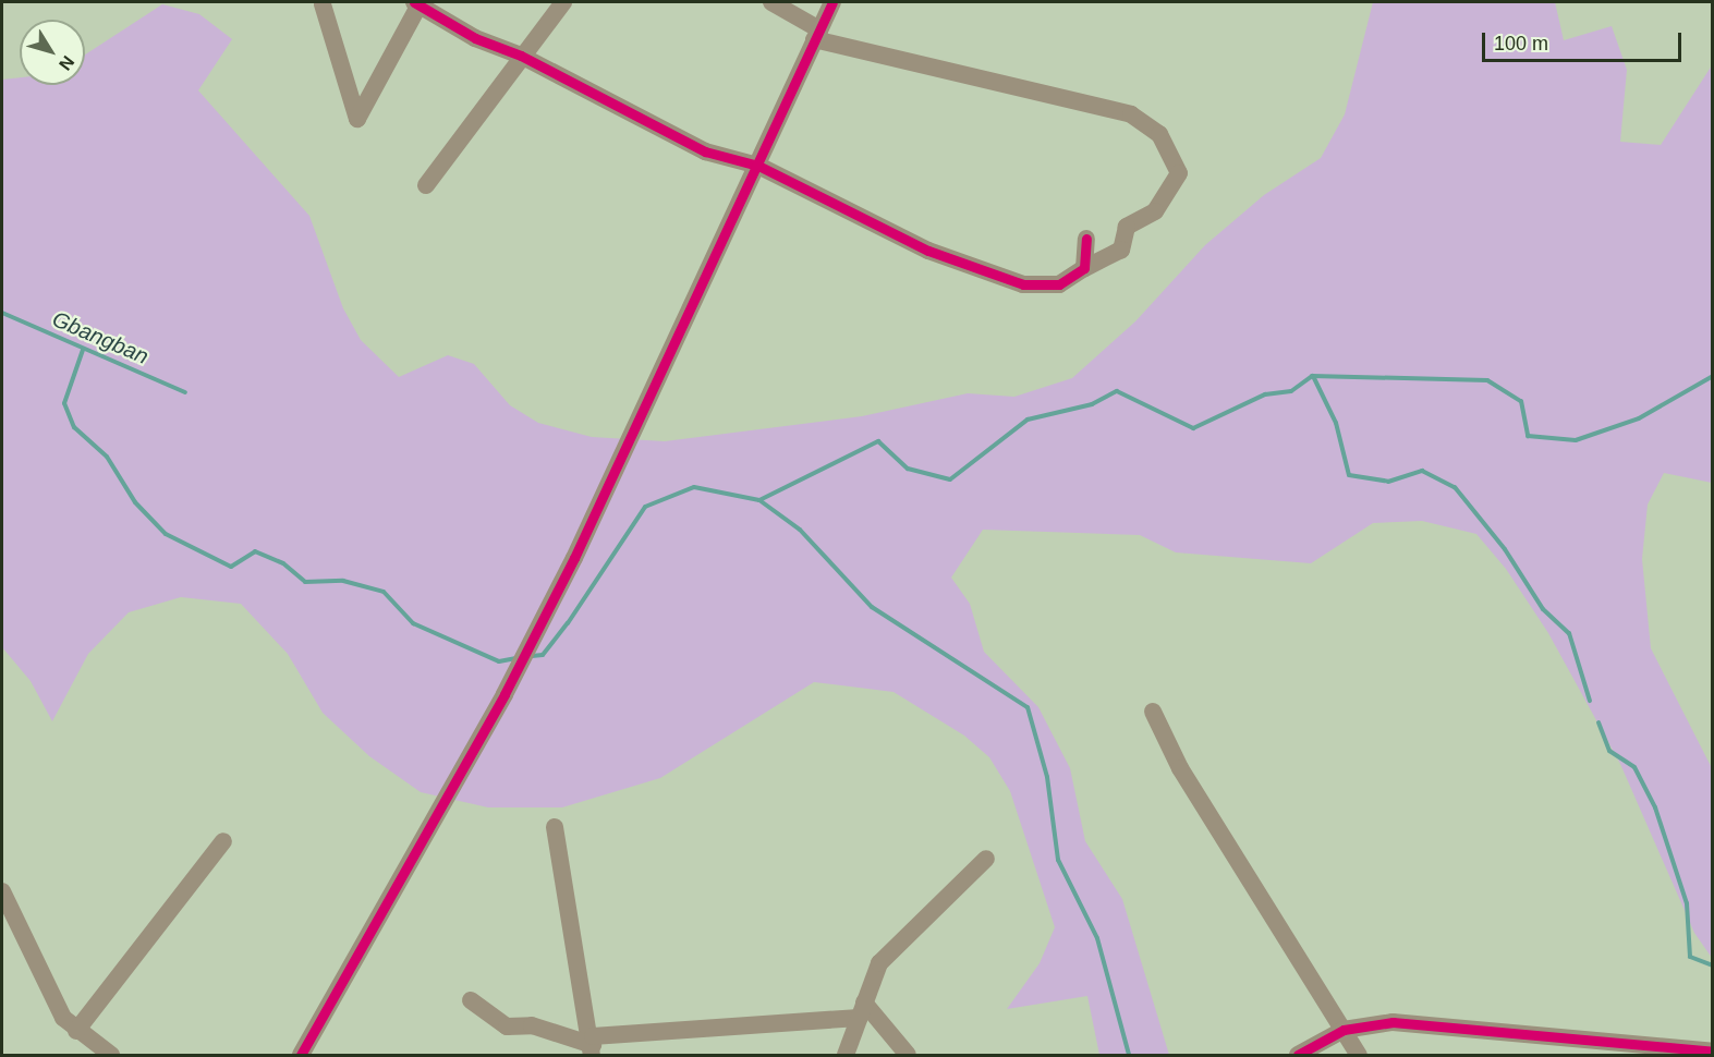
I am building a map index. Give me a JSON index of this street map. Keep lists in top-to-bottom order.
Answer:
{
  "water": ["Gbangban"],
  "scale_bar": "100 m",
  "north": "bottom right"
}
